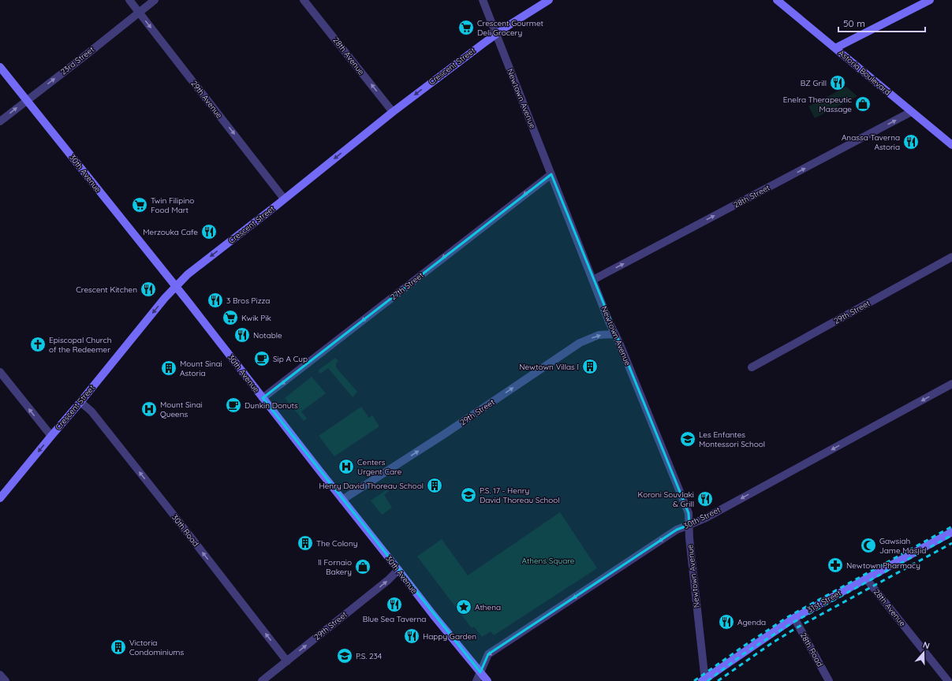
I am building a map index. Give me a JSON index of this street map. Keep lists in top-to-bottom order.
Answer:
{
  "streets": {
    "street": [
      "28th Avenue",
      "23rd Street",
      "Crescent Street",
      "Astoria Boulevard",
      "Newtown Avenue",
      "29th Avenue",
      "30th Avenue",
      "28th Street",
      "27th Street",
      "29th Street",
      "30th Street",
      "30th Road",
      "31st Street",
      "28th Road"
    ]
  },
  "crossings": [
    ["28th Avenue", "Crescent Street"],
    ["28th Avenue", "31st Street"],
    ["23rd Street", "29th Avenue"],
    ["23rd Street", "30th Avenue"],
    ["Crescent Street", "Newtown Avenue"],
    ["Crescent Street", "29th Avenue"],
    ["Crescent Street", "30th Avenue"],
    ["Crescent Street", "30th Road"],
    ["Astoria Boulevard", "28th Street"],
    ["Newtown Avenue", "28th Street"],
    ["Newtown Avenue", "27th Street"],
    ["Newtown Avenue", "29th Street"],
    ["Newtown Avenue", "30th Street"],
    ["Newtown Avenue", "31st Street"],
    ["30th Avenue", "27th Street"],
    ["30th Avenue", "29th Street"],
    ["30th Avenue", "30th Street"],
    ["29th Street", "30th Road"],
    ["31st Street", "28th Road"]
  ],
  "one_way": [
    "28th Avenue",
    "23rd Street",
    "Crescent Street",
    "29th Avenue",
    "28th Street",
    "27th Street",
    "29th Street",
    "30th Street",
    "30th Road"
  ],
  "parks": ["Athens Square"],
  "places": {
    "supermarket": ["Crescent Gourmet Deli Grocery", "Twin Filipino Food Mart", "Kwik Pik"],
    "restaurant": [
      "BZ Grill",
      "Anassa Taverna Astoria",
      "Merzouka Cafe",
      "Crescent Kitchen",
      "3 Bros Pizza",
      "Notable",
      "Koroni Souvlaki & Grill",
      "Blue Sea Taverna",
      "Agenda",
      "Happy Garden"
    ],
    "shop": ["Enelra Therapeutic Massage", "Il Fornaio Bakery"],
    "church": ["Episcopal Church of the Redeemer"],
    "cafe": ["Sip A Cup", "Dunkin Donuts"],
    "building": [
      "Newtown Villas I",
      "Mount Sinai Astoria",
      "Henry David Thoreau School",
      "The Colony",
      "Victoria Condominiums"
    ],
    "hospital": ["Mount Sinai Queens", "Centers Urgent Care"],
    "school or university": ["Les Enfantes Montessori School", "P.S. 17 - Henry David Thoreau School", "P.S. 234"],
    "mosque": ["Gawsiah Jame Masjid"],
    "pharmacy": ["Newtown Pharmacy"],
    "place": ["Athena"]
  },
  "scale_bar": "50 m",
  "north": "top"
}
